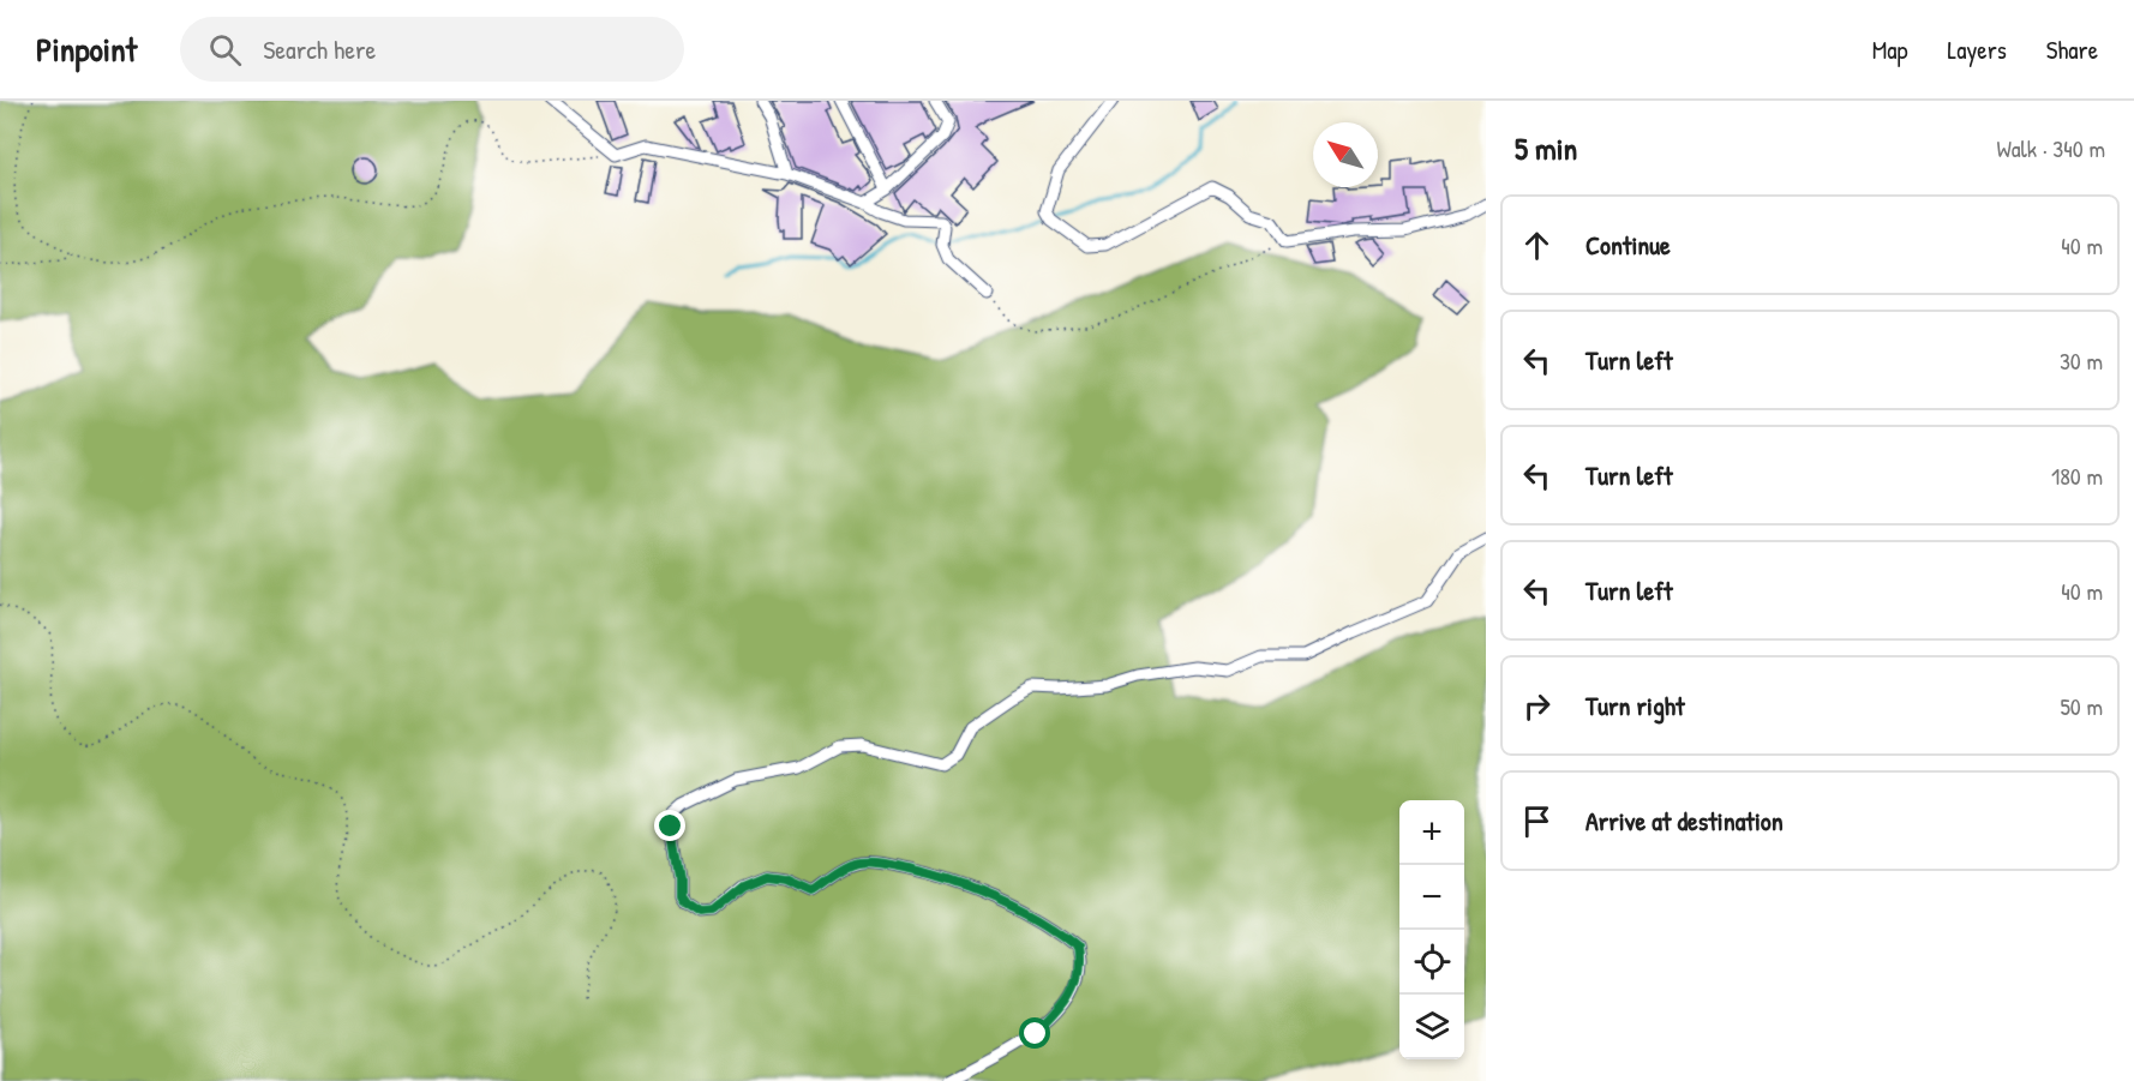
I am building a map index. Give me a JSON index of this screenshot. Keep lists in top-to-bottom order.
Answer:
{
  "north": "top left",
  "page": {
    "header": "Pinpoint",
    "search": "Search here",
    "nav": ["Map", "Layers", "Share"],
    "heading": ["5 min", "Walk · 340 m"],
    "list": [
      ["Continue", "40 m"],
      ["Turn left", "30 m"],
      ["Turn left", "180 m"],
      ["Turn left", "40 m"],
      ["Turn right", "50 m"],
      "Arrive at destination"
    ],
    "map_buttons": ["+", "−"]
  }
}
